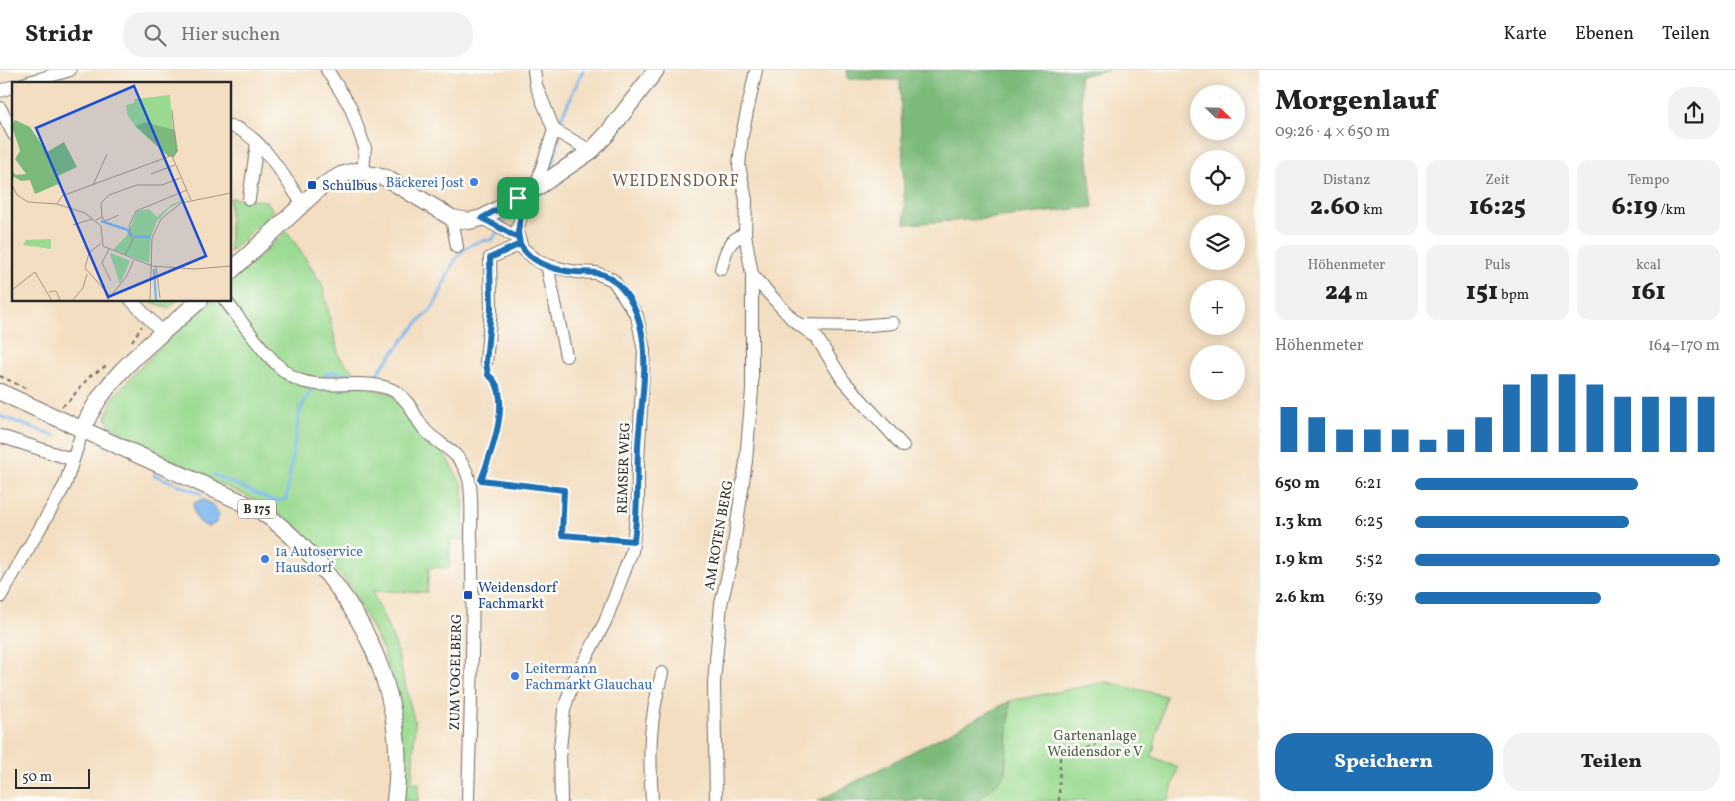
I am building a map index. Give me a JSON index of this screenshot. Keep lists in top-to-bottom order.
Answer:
{
  "streets": {
    "main road": ["B 175"],
    "street": ["REMSER WEG", "AM ROTEN BERG", "ZUM VOGELBERG"]
  },
  "districts": ["WEIDENSDORF"],
  "parks": ["Gartenanlage Weidensdor e V"],
  "places": {
    "other": ["Bäckerei Jost", "1a Autoservice Hausdorf", "Leitermann Fachmarkt Glauchau"],
    "transit": ["Schulbus", "Weidensdorf Fachmarkt"]
  },
  "scale_bar": "50 m",
  "north": "bottom right",
  "page": {
    "header": "Stridr",
    "search": "Hier suchen",
    "nav": ["Karte", "Ebenen", "Teilen"],
    "heading": ["Morgenlauf", "09:26 · 4 × 650 m"],
    "map_buttons": ["+", "−"],
    "stats": [
      ["Distanz", "2.60 km"],
      ["Zeit", "16:25"],
      ["Tempo", "6:19 /km"],
      ["Höhenmeter", "24 m"],
      ["Puls", "151 bpm"],
      ["kcal", "161"]
    ],
    "chart": ["Höhenmeter", "164–170 m"],
    "list": [
      {
        "name": "650 m",
        "note": "6:21"
      },
      {
        "name": "1.3 km",
        "note": "6:25"
      },
      {
        "name": "1.9 km",
        "note": "5:52"
      },
      {
        "name": "2.6 km",
        "note": "6:39"
      }
    ],
    "buttons": ["Speichern", "Teilen"],
    "scale": "50 m"
  }
}
